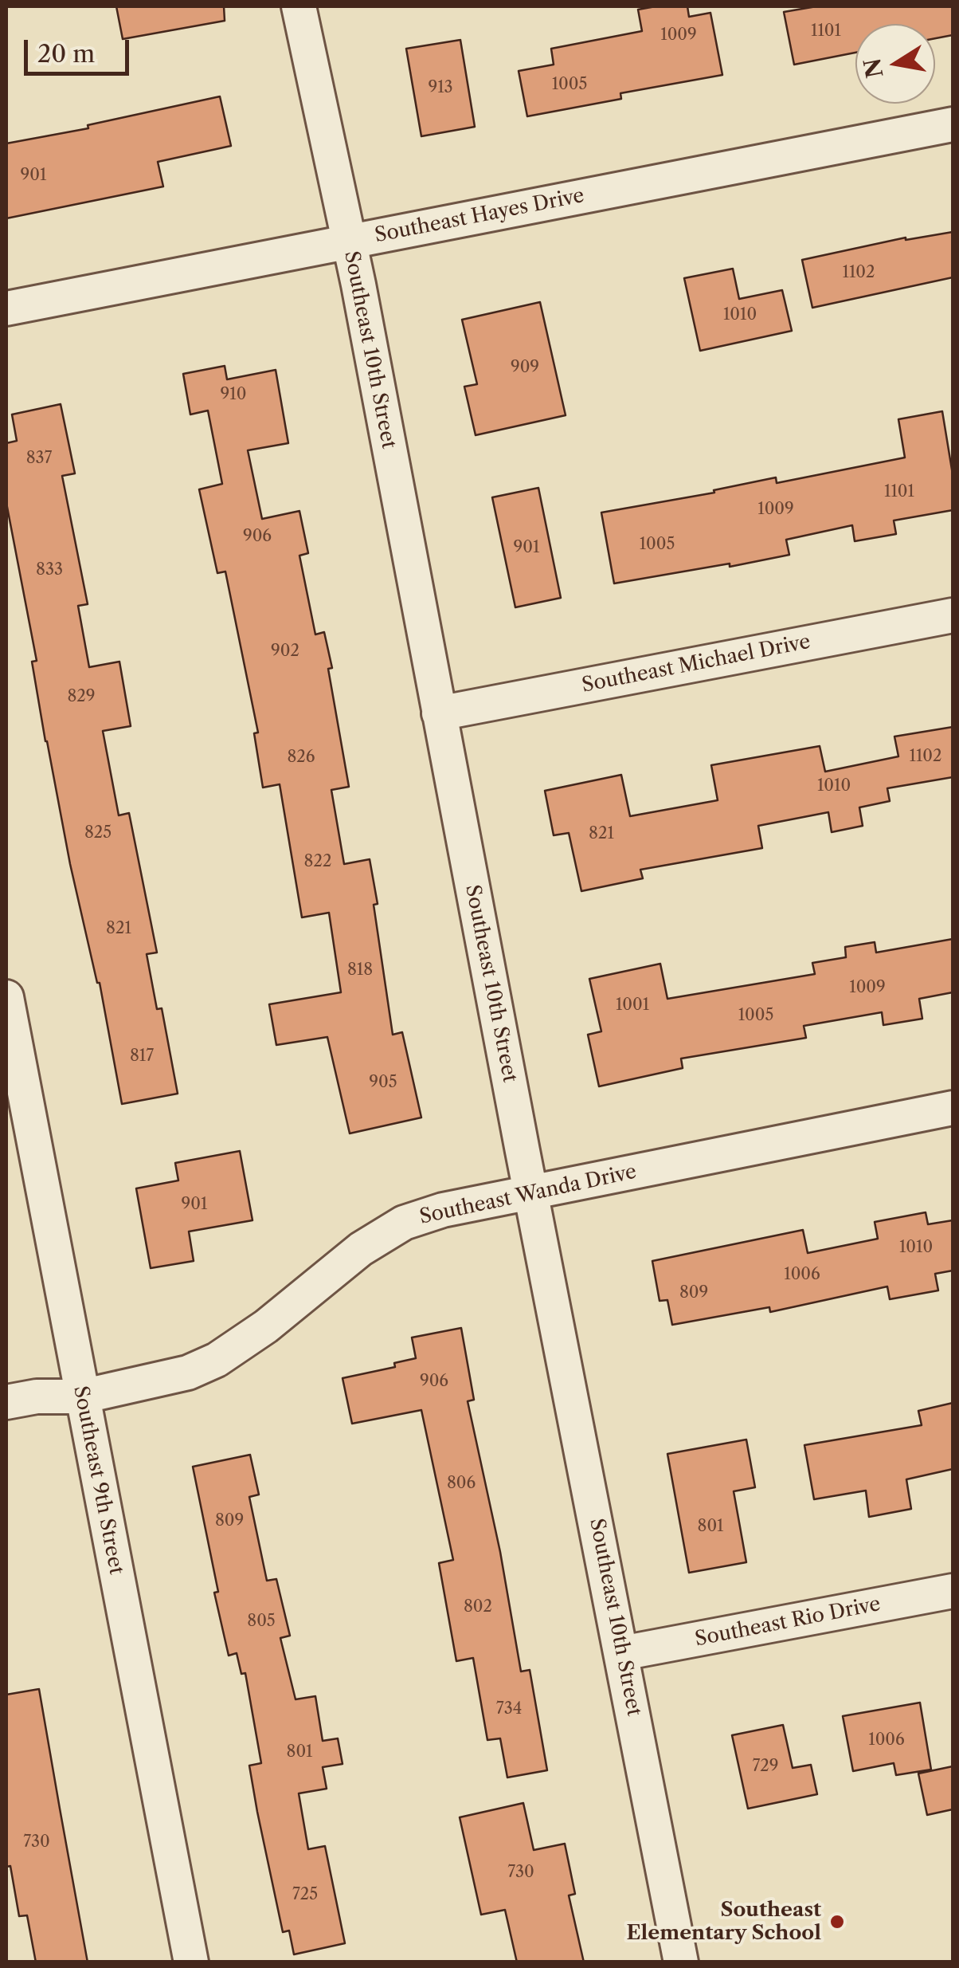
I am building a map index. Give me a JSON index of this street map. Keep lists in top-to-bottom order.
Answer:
{
  "streets": {
    "street": [
      "Southeast Hayes Drive",
      "Southeast 10th Street",
      "Southeast Michael Drive",
      "Southeast Wanda Drive",
      "Southeast 9th Street",
      "Southeast Rio Drive"
    ]
  },
  "crossings": [
    ["Southeast Hayes Drive", "Southeast 10th Street"],
    ["Southeast 10th Street", "Southeast Michael Drive"],
    ["Southeast 10th Street", "Southeast Wanda Drive"],
    ["Southeast 10th Street", "Southeast Rio Drive"],
    ["Southeast Wanda Drive", "Southeast 9th Street"]
  ],
  "places": ["Southeast Elementary School"],
  "house_numbers": [
    "1101",
    "1009",
    "1005",
    "913",
    "901",
    "1102",
    "1010",
    "909",
    "910",
    "837",
    "1101",
    "1009",
    "906",
    "1005",
    "901",
    "833",
    "902",
    "829",
    "1102",
    "826",
    "1010",
    "825",
    "821",
    "822",
    "821",
    "818",
    "1009",
    "1001",
    "1005",
    "817",
    "905",
    "901",
    "1010",
    "1006",
    "809",
    "906",
    "806",
    "809",
    "801",
    "802",
    "805",
    "734",
    "1006",
    "801",
    "729",
    "730",
    "730",
    "725"
  ],
  "scale_bar": "20 m",
  "north": "left"
}
